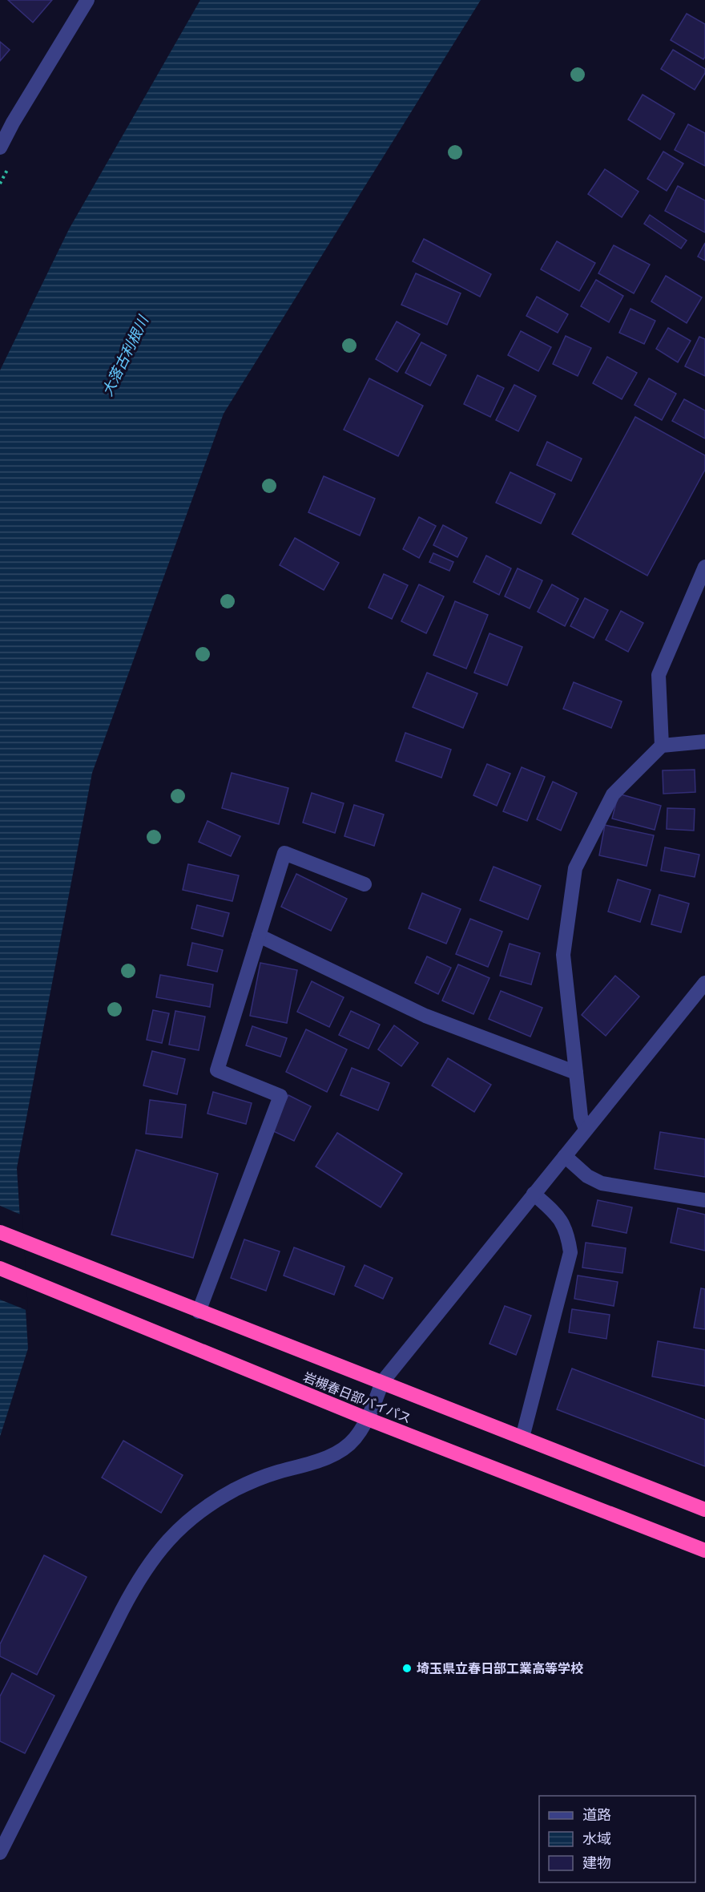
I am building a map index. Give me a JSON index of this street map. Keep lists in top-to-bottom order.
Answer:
{
  "streets": {
    "highway": ["岩槻春日部バイパス"]
  },
  "water": ["大落古利根川"],
  "places": ["埼玉県立春日部工業高等学校"],
  "legend": ["道路", "水域", "建物"]
}
